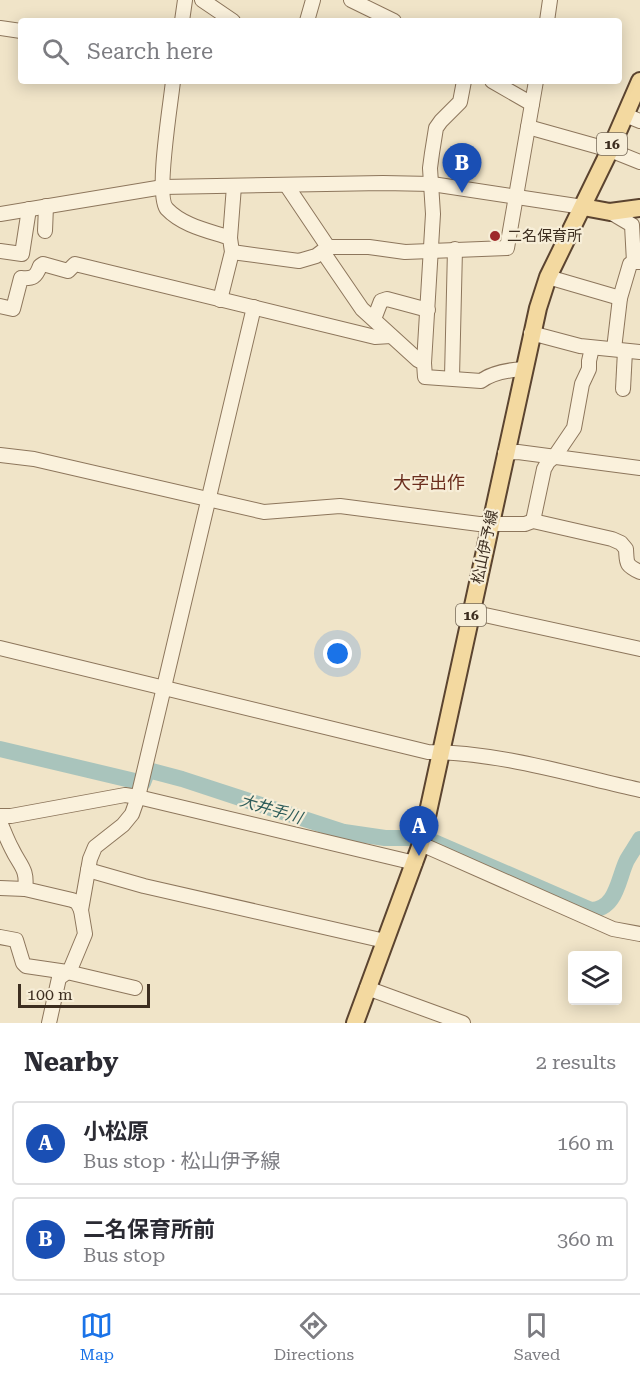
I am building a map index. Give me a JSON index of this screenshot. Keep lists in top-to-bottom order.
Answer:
{
  "streets": {
    "main road": ["16", "松山伊予線"]
  },
  "districts": ["大字出作"],
  "water": ["大井手川"],
  "places": ["二名保育所"],
  "scale_bar": "100 m",
  "page": {
    "search": "Search here",
    "pins": ["B", "A"],
    "scale": "100 m",
    "heading": ["Nearby", "2 results"],
    "list": [
      {
        "mark": "A",
        "name": "小松原",
        "note": "Bus stop · 松山伊予線",
        "value": "160 m"
      },
      {
        "mark": "B",
        "name": "二名保育所前",
        "note": "Bus stop",
        "value": "360 m"
      }
    ],
    "nav": ["Map", "Directions", "Saved"]
  }
}
